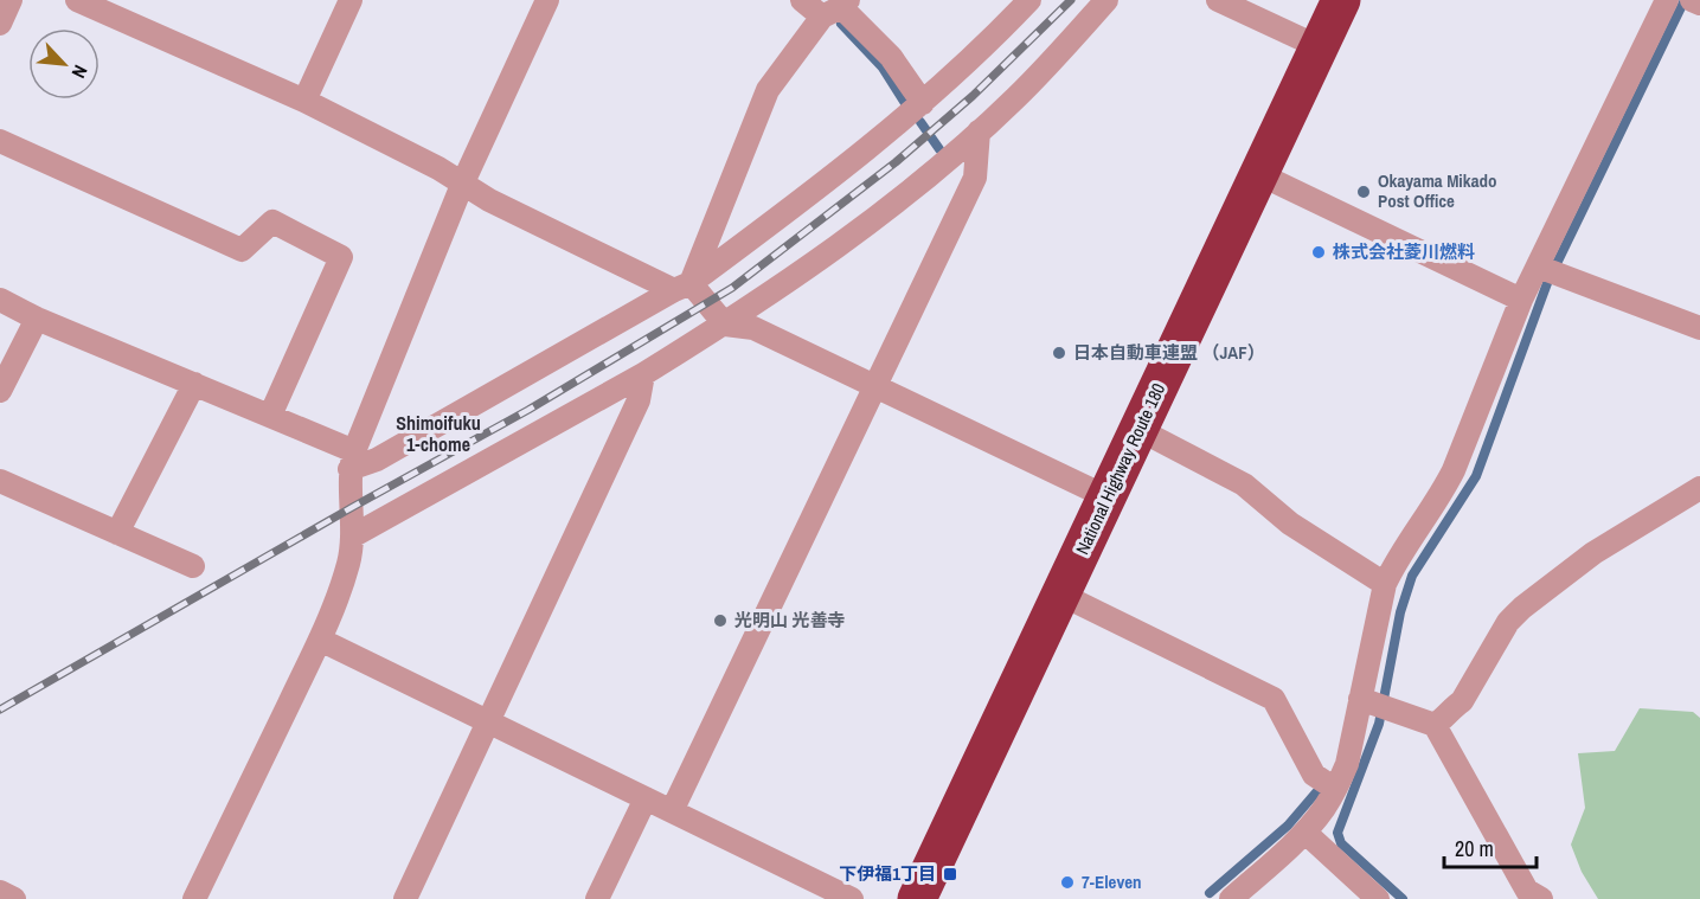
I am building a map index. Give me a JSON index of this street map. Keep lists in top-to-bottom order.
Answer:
{
  "streets": {
    "highway": ["National Highway Route 180"]
  },
  "districts": ["Shimoifuku 1-chome"],
  "places": {
    "other": [
      "Okayama Mikado Post Office",
      "株式会社菱川燃料",
      "日本自動車連盟 （JAF）",
      "光明山 光善寺",
      "7-Eleven"
    ],
    "transit": ["下伊福1丁目"]
  },
  "scale_bar": "20 m",
  "north": "bottom right"
}
